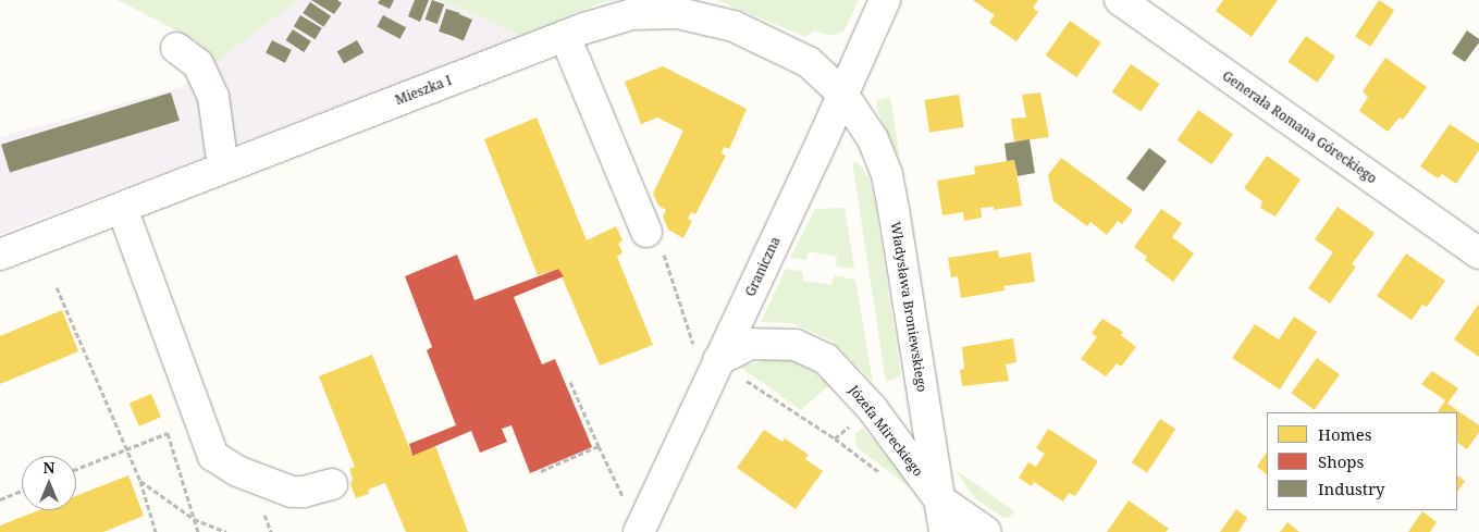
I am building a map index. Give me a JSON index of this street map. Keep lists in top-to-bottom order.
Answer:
{
  "streets": {
    "street": [
      "Mieszka I",
      "Generała Romana Góreckiego",
      "Graniczna",
      "Władysława Broniewskiego",
      "Józefa Mireckiego"
    ]
  },
  "crossings": [
    ["Mieszka I", "Graniczna"],
    ["Mieszka I", "Władysława Broniewskiego"],
    ["Graniczna", "Władysława Broniewskiego"],
    ["Graniczna", "Józefa Mireckiego"],
    ["Władysława Broniewskiego", "Józefa Mireckiego"]
  ],
  "legend": ["Homes", "Shops", "Industry"],
  "north": "top"
}
